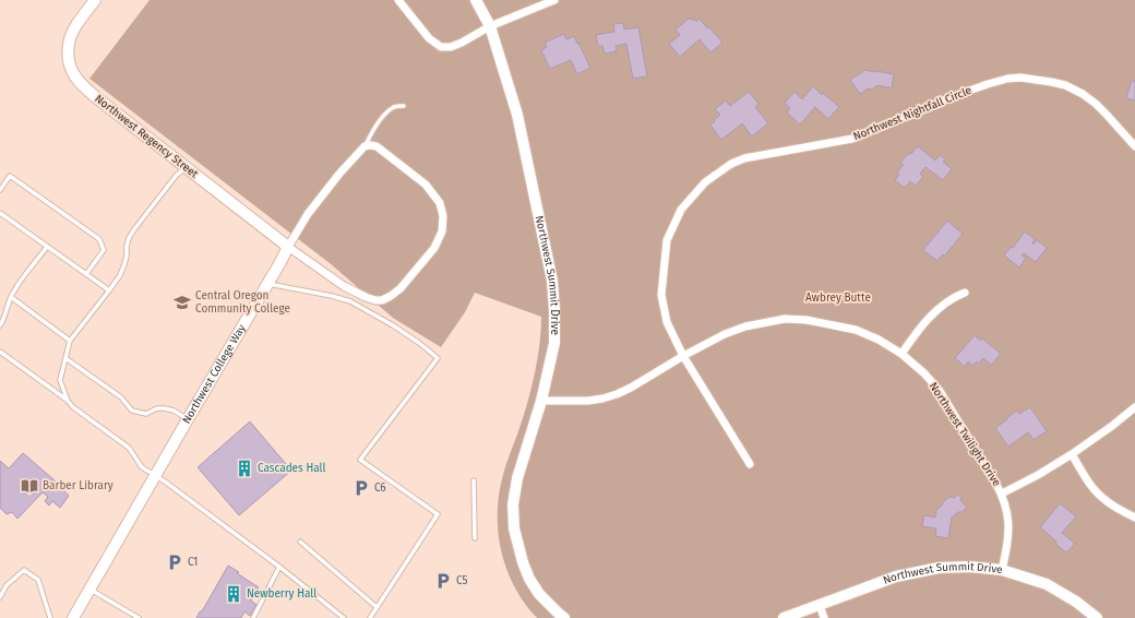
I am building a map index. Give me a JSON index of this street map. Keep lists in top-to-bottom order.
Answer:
{
  "streets": {
    "street": [
      "Northwest Nightfall Circle",
      "Northwest Regency Street",
      "Northwest Summit Drive",
      "Northwest College Way",
      "Northwest Twilight Drive"
    ]
  },
  "crossings": [
    ["Northwest Nightfall Circle", "Northwest Twilight Drive"],
    ["Northwest Regency Street", "Northwest College Way"],
    ["Northwest Summit Drive", "Northwest Twilight Drive"]
  ],
  "parks": ["Awbrey Butte"],
  "places": {
    "school or university": ["Central Oregon Community College"],
    "building": ["Cascades Hall", "Newberry Hall"],
    "library": ["Barber Library"],
    "parking": ["C6", "C1", "C5"]
  }
}
